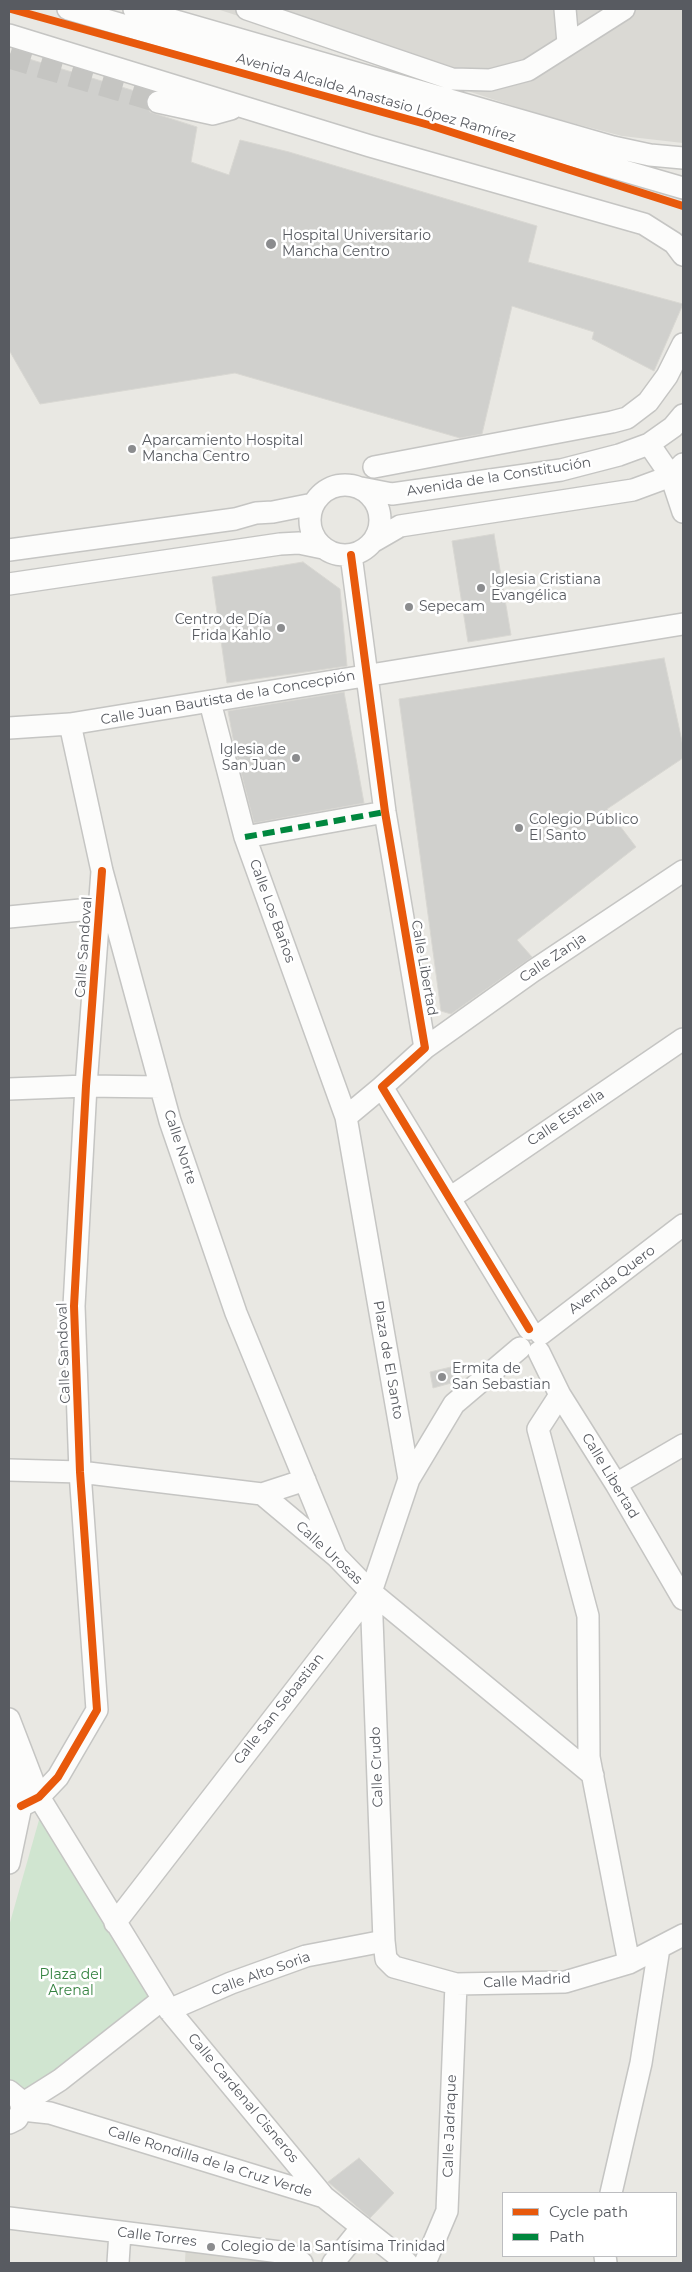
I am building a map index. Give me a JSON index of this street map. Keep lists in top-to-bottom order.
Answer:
{
  "streets": {
    "street": [
      "Avenida Alcalde Anastasio López Ramírez",
      "Avenida de la Constitución",
      "Calle Juan Bautista de la Concecpión",
      "Calle Los Baños",
      "Calle Sandoval",
      "Calle Zanja",
      "Calle Libertad",
      "Calle Estrella",
      "Calle Norte",
      "Avenida Quero",
      "Plaza de El Santo",
      "Calle Urosas",
      "Calle San Sebastian",
      "Calle Crudo",
      "Calle Alto Soria",
      "Calle Madrid",
      "Calle Cardenal Cisneros",
      "Calle Jadraque",
      "Calle Rondilla de la Cruz Verde",
      "Calle Torres"
    ]
  },
  "crossings": [
    ["Avenida de la Constitución", "Calle Libertad"],
    ["Calle Juan Bautista de la Concecpión", "Calle Los Baños"],
    ["Calle Juan Bautista de la Concecpión", "Calle Libertad"],
    ["Calle Juan Bautista de la Concecpión", "Calle Norte"],
    ["Calle Los Baños", "Plaza de El Santo"],
    ["Calle Sandoval", "Calle Norte"],
    ["Calle Zanja", "Calle Libertad"],
    ["Calle Libertad", "Calle Estrella"],
    ["Calle Libertad", "Avenida Quero"],
    ["Calle Norte", "Calle Urosas"],
    ["Plaza de El Santo", "Calle San Sebastian"],
    ["Calle Urosas", "Calle San Sebastian"],
    ["Calle Urosas", "Calle Crudo"],
    ["Calle San Sebastian", "Calle Crudo"],
    ["Calle Crudo", "Calle Alto Soria"],
    ["Calle Crudo", "Calle Madrid"],
    ["Calle Alto Soria", "Calle Madrid"],
    ["Calle Alto Soria", "Calle Cardenal Cisneros"],
    ["Calle Madrid", "Calle Jadraque"],
    ["Calle Cardenal Cisneros", "Calle Rondilla de la Cruz Verde"]
  ],
  "parks": ["Plaza del Arenal"],
  "places": [
    "Hospital Universitario Mancha Centro",
    "Aparcamiento Hospital Mancha Centro",
    "Iglesia Cristiana Evangélica",
    "Sepecam",
    "Centro de Día Frida Kahlo",
    "Iglesia de San Juan",
    "Colegio Público El Santo",
    "Ermita de San Sebastian",
    "Colegio de la Santísima Trinidad"
  ],
  "legend": ["Cycle path", "Path"]
}
